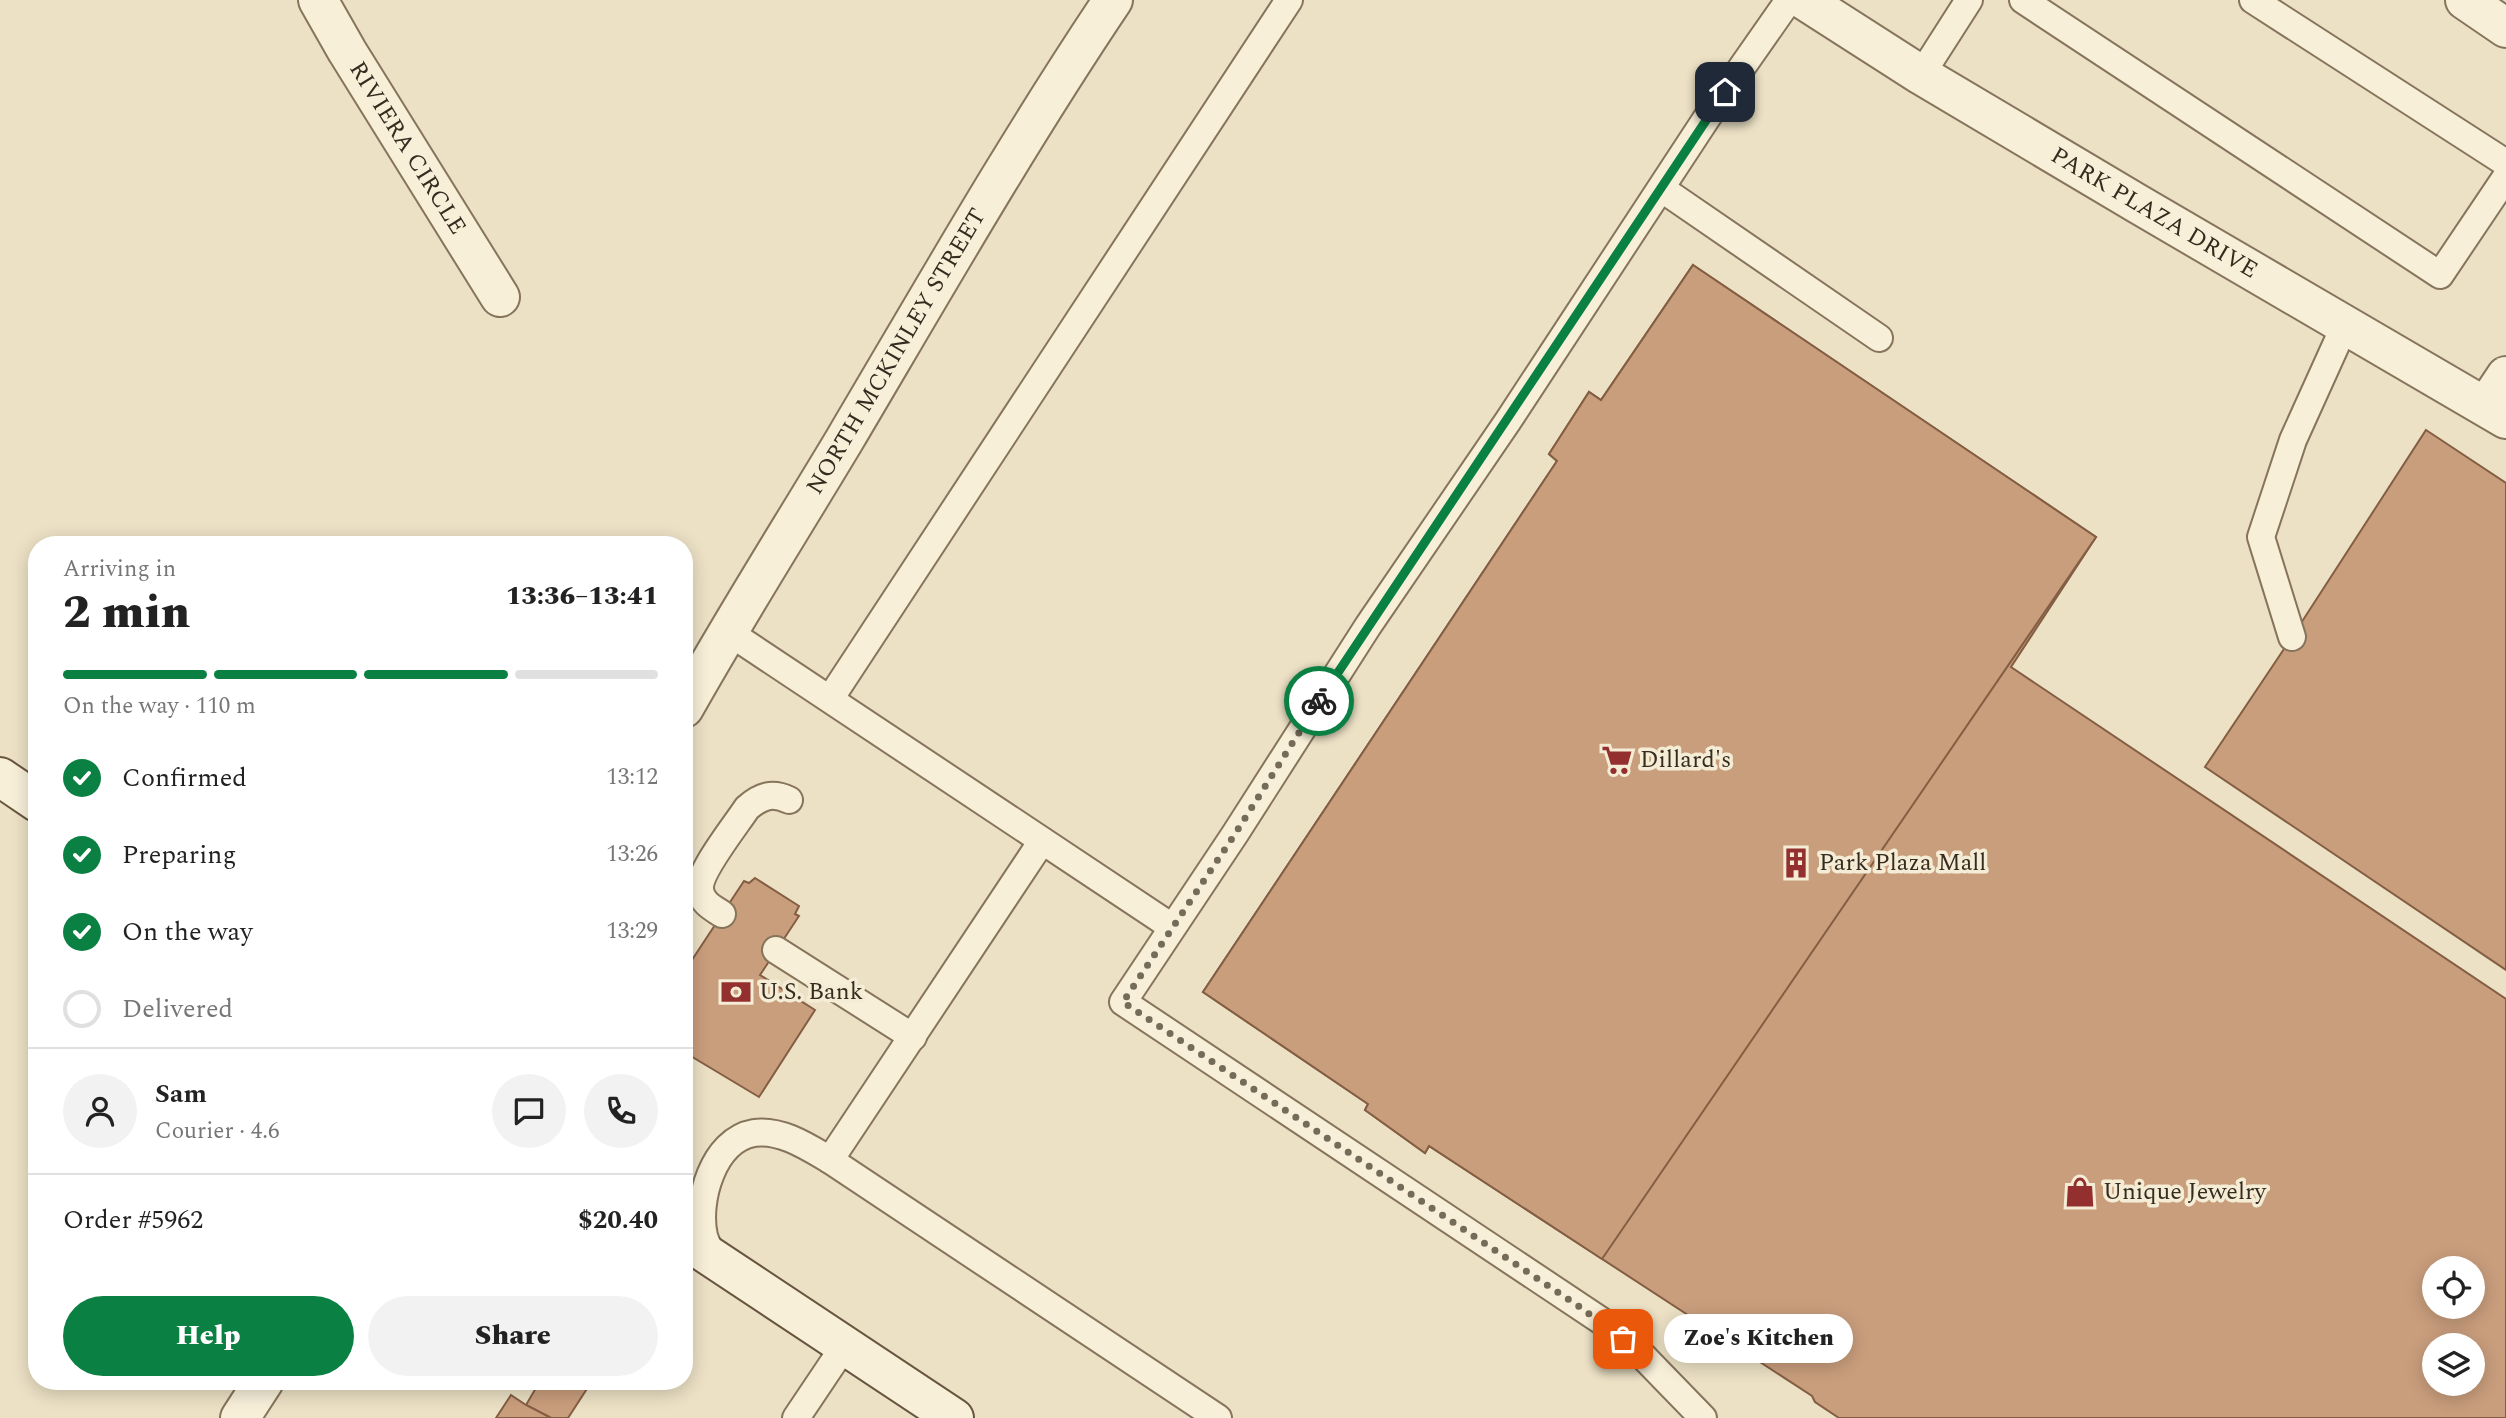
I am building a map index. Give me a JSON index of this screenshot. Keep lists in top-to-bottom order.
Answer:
{
  "streets": {
    "street": ["RIVIERA CIRCLE", "PARK PLAZA DRIVE", "NORTH MCKINLEY STREET"]
  },
  "places": {
    "supermarket": ["Dillard's"],
    "building": ["Park Plaza Mall"],
    "bank": ["U.S. Bank"],
    "shop": ["Unique Jewelry"],
    "other": ["Zoe's Kitchen"]
  },
  "page": {
    "heading": ["2 min", "Arriving in", "13:36–13:41"],
    "panel": [
      "Sam",
      "Courier · 4.6",
      "Order #5962",
      "$20.40"
    ],
    "bar": "On the way · 110 m",
    "list": [
      ["Confirmed", "13:12"],
      ["Preparing", "13:26"],
      ["On the way", "13:29"],
      "Delivered"
    ],
    "buttons": ["Help", "Share"],
    "bubble": "Zoe's Kitchen"
  }
}
